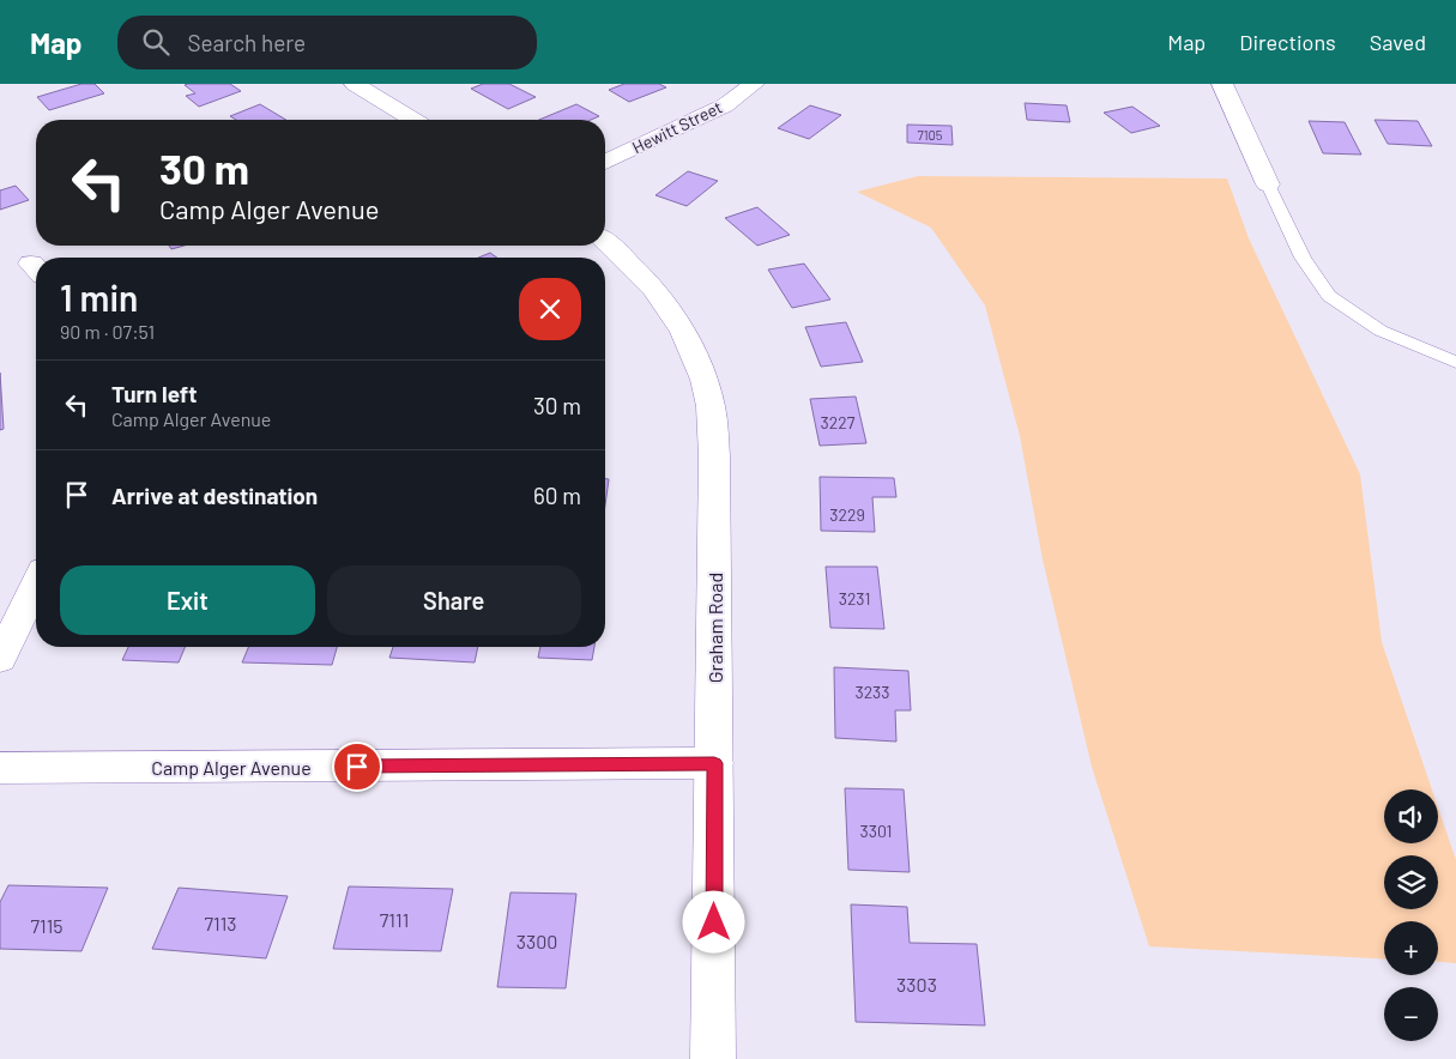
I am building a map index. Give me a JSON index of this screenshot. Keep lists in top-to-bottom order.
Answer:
{
  "streets": {
    "street": ["Hewitt Street", "Graham Road", "Camp Alger Avenue"]
  },
  "crossings": [
    ["Graham Road", "Camp Alger Avenue"]
  ],
  "house_numbers": [
    "7105",
    "3227",
    "3229",
    "3231",
    "3233",
    "3301",
    "7111",
    "7113",
    "7115",
    "3300",
    "3303"
  ],
  "page": {
    "header": "Map",
    "search": "Search here",
    "nav": ["Map", "Directions", "Saved"],
    "turn": ["30 m", "Camp Alger Avenue"],
    "heading": ["1 min", "90 m · 07:51"],
    "list": [
      {
        "name": "Turn left",
        "note": "Camp Alger Avenue",
        "value": "30 m"
      },
      {
        "name": "Arrive at destination",
        "value": "60 m"
      }
    ],
    "buttons": ["Exit", "Share"],
    "map_buttons": ["+", "−"]
  }
}
